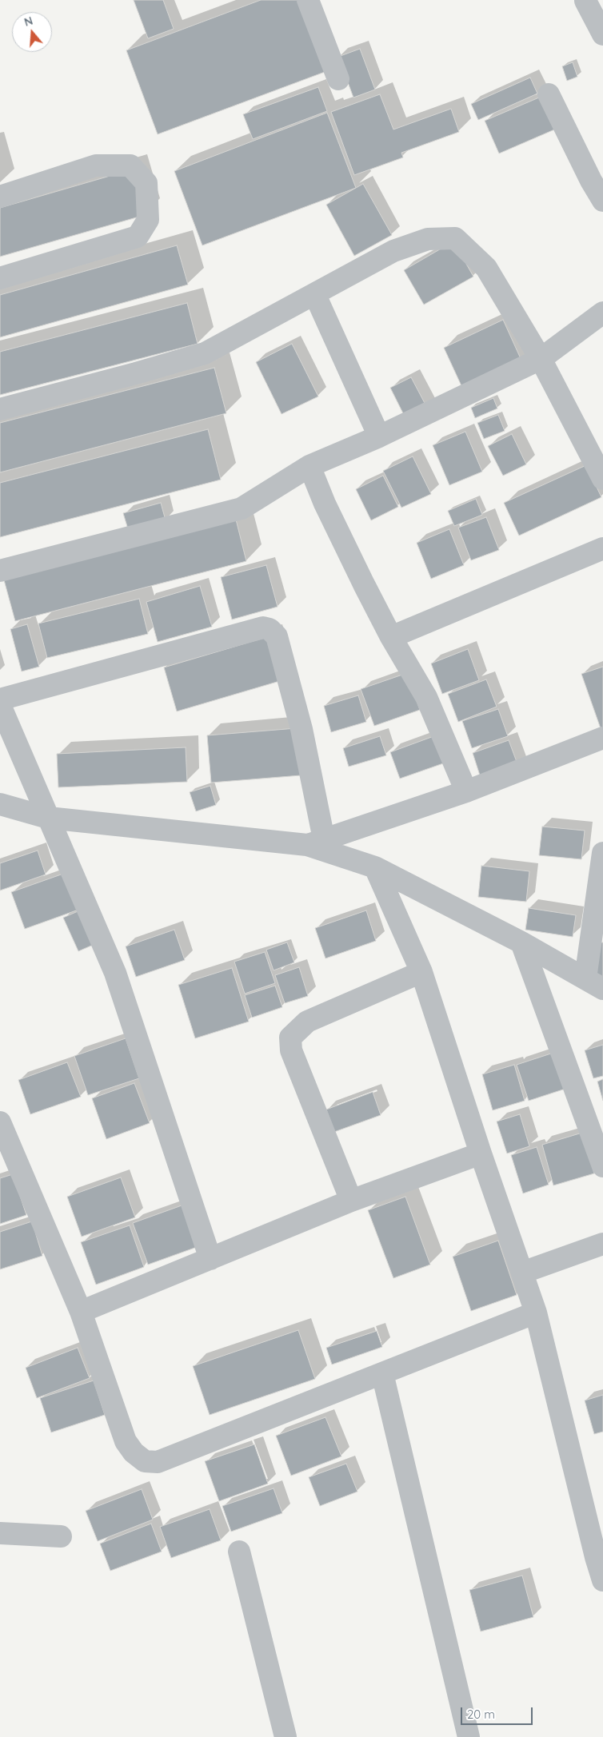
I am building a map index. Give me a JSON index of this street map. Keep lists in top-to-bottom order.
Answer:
{
  "scale_bar": "20 m",
  "north": "top"
}
